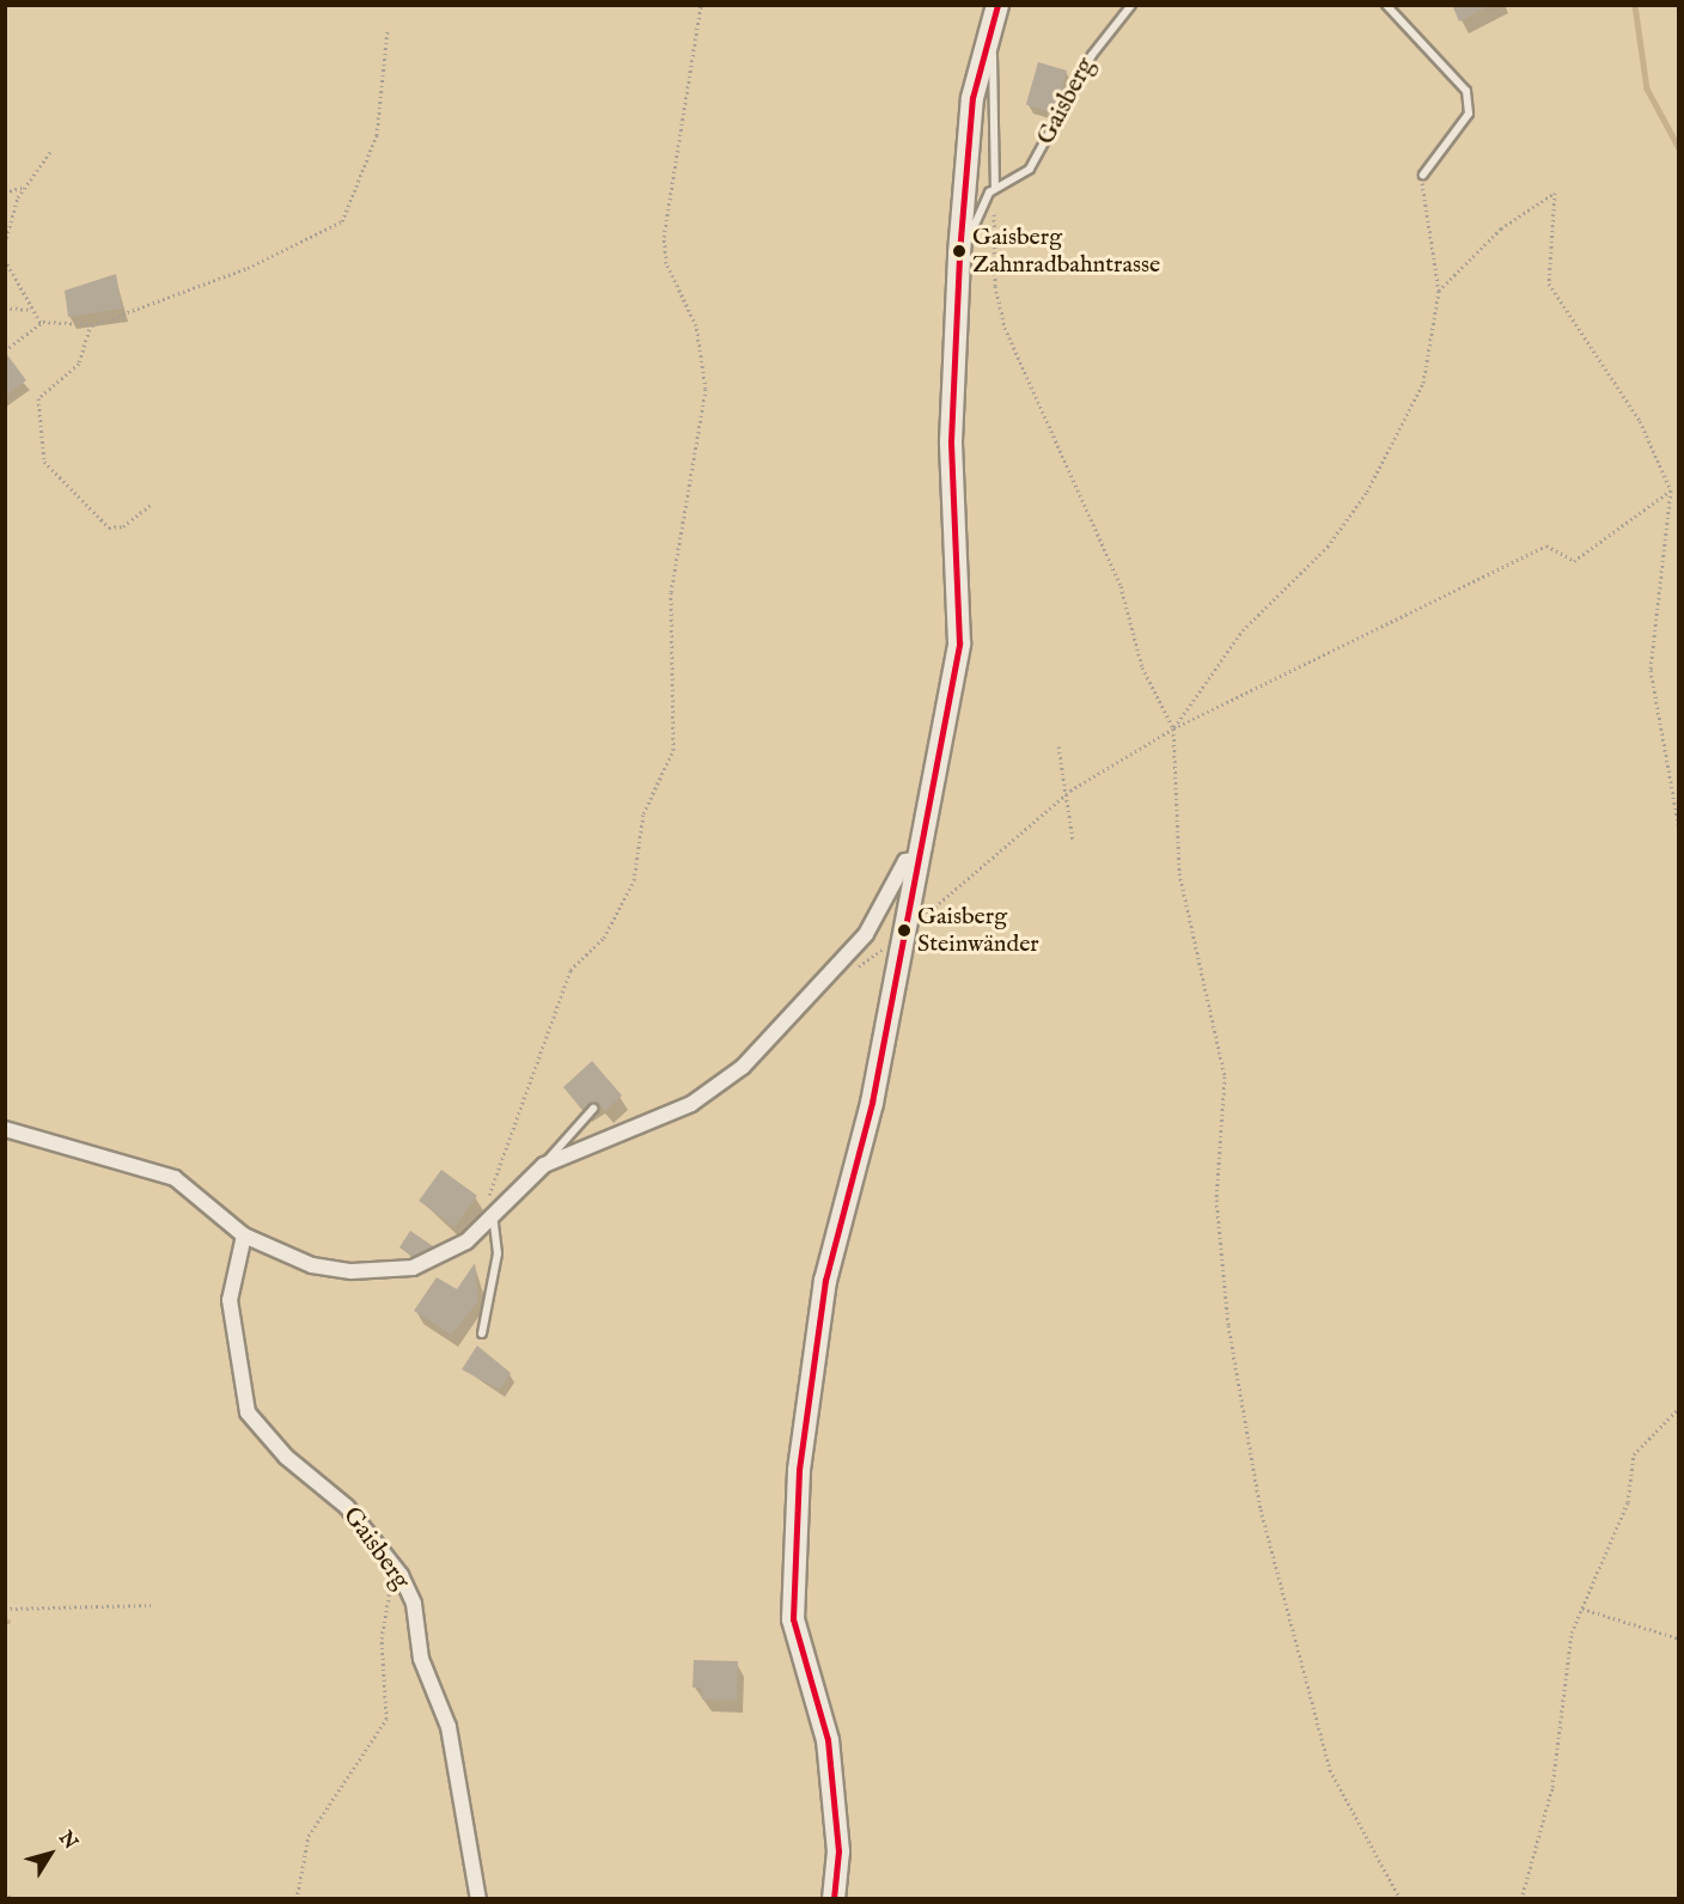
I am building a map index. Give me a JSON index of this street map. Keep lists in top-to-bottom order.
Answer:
{
  "streets": {
    "street": ["Gaisberg"]
  },
  "places": ["Gaisberg Zahnradbahntrasse", "Gaisberg Steinwänder"],
  "north": "top right"
}
